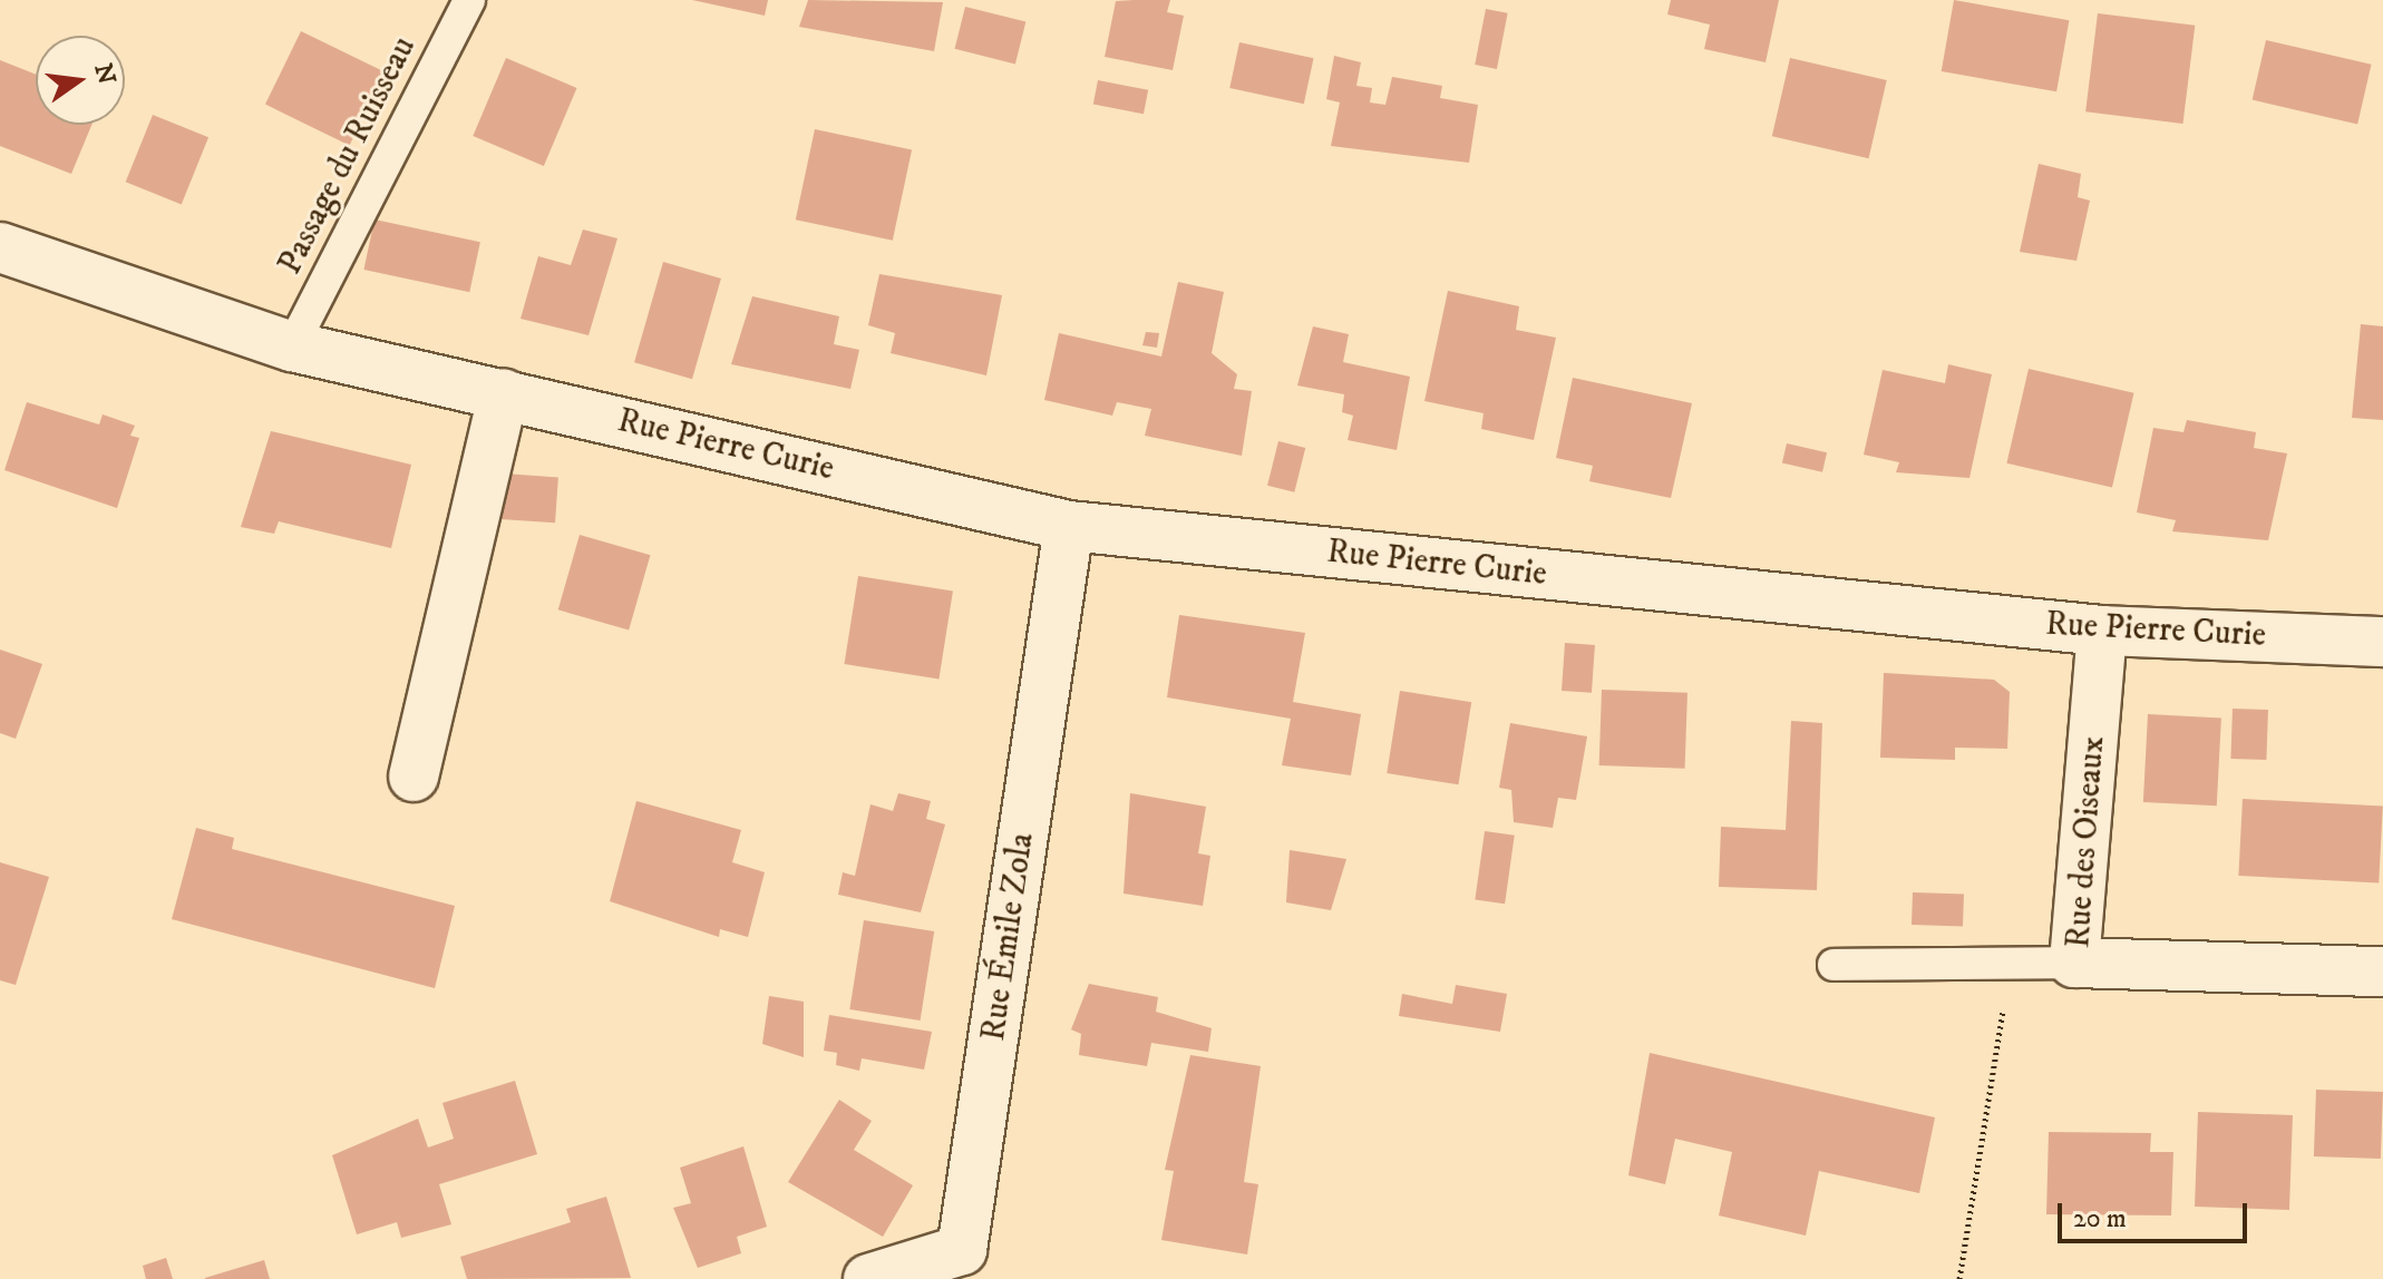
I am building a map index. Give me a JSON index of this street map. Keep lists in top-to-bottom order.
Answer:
{
  "streets": {
    "street": ["Rue Pierre Curie", "Rue des Oiseaux", "Rue Émile Zola"],
    "lane": ["Passage du Ruisseau"]
  },
  "crossings": [
    ["Passage du Ruisseau", "Rue Pierre Curie"],
    ["Rue Pierre Curie", "Rue des Oiseaux"],
    ["Rue Pierre Curie", "Rue Émile Zola"]
  ],
  "scale_bar": "20 m",
  "north": "right"
}
